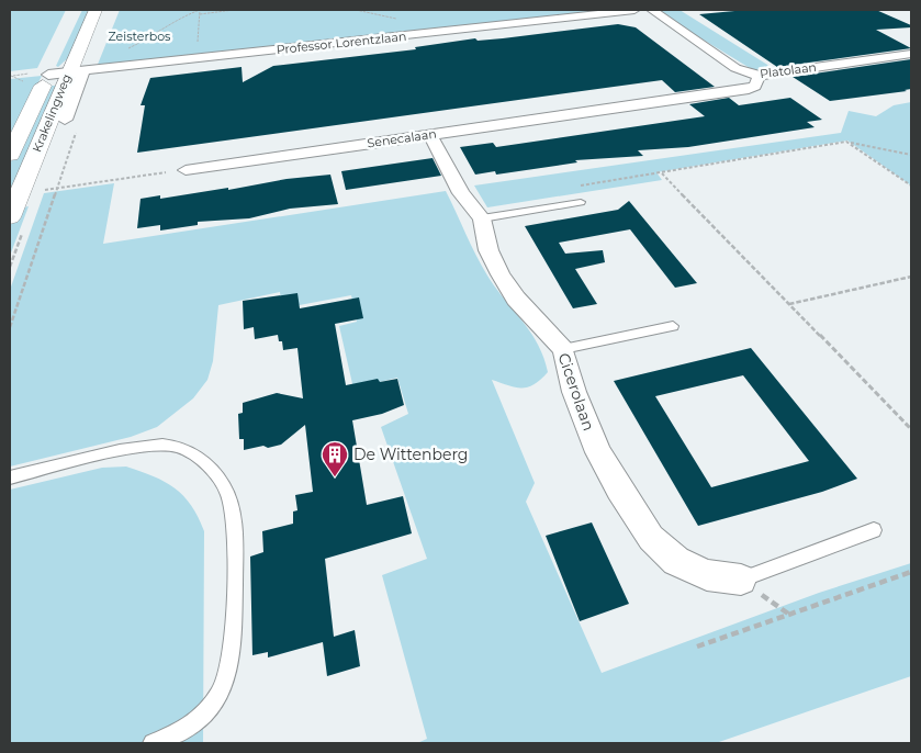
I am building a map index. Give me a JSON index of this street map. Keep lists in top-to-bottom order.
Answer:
{
  "streets": {
    "main road": ["Krakelingweg"],
    "street": [
      "Professor Lorentzlaan",
      "Platolaan",
      "Senecalaan",
      "Cicerolaan"
    ]
  },
  "crossings": [
    ["Professor Lorentzlaan", "Krakelingweg"],
    ["Platolaan", "Senecalaan"],
    ["Senecalaan", "Cicerolaan"]
  ],
  "parks": ["Zeisterbos"],
  "places": {
    "building": ["De Wittenberg"]
  }
}
